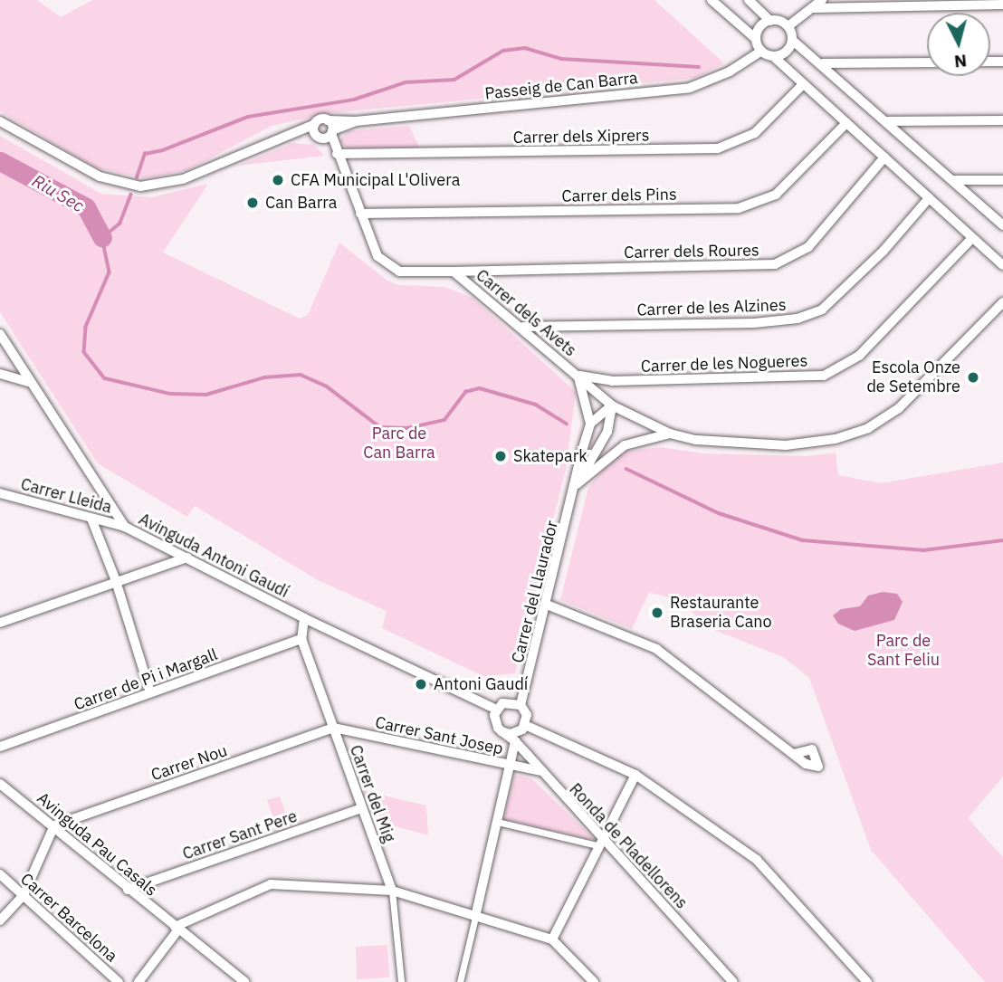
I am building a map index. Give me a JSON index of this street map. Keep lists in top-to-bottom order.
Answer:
{
  "streets": {
    "street": [
      "Passeig de Can Barra",
      "Carrer dels Xiprers",
      "Carrer dels Pins",
      "Carrer dels Roures",
      "Carrer de les Alzines",
      "Carrer dels Avets",
      "Carrer de les Nogueres",
      "Carrer Lleida",
      "Avinguda Antoni Gaudí",
      "Carrer del Llaurador",
      "Carrer de Pi i Margall",
      "Carrer Sant Josep",
      "Carrer Nou",
      "Carrer del Mig",
      "Carrer Sant Pere",
      "Avinguda Pau Casals",
      "Ronda de Pladellorens",
      "Carrer Barcelona"
    ]
  },
  "crossings": [
    ["Passeig de Can Barra", "Carrer dels Avets"],
    ["Carrer dels Xiprers", "Carrer dels Avets"],
    ["Carrer dels Pins", "Carrer dels Avets"],
    ["Carrer dels Roures", "Carrer dels Avets"],
    ["Carrer de les Alzines", "Carrer dels Avets"],
    ["Carrer dels Avets", "Carrer de les Nogueres"],
    ["Carrer dels Avets", "Carrer del Llaurador"],
    ["Carrer de les Nogueres", "Carrer del Llaurador"],
    ["Carrer Lleida", "Avinguda Antoni Gaudí"],
    ["Avinguda Antoni Gaudí", "Carrer del Llaurador"],
    ["Avinguda Antoni Gaudí", "Carrer del Mig"],
    ["Avinguda Antoni Gaudí", "Ronda de Pladellorens"],
    ["Carrer del Llaurador", "Ronda de Pladellorens"],
    ["Carrer de Pi i Margall", "Carrer del Mig"],
    ["Carrer Sant Josep", "Carrer Nou"],
    ["Carrer Sant Josep", "Carrer del Mig"],
    ["Carrer Sant Josep", "Ronda de Pladellorens"],
    ["Carrer Nou", "Carrer del Mig"],
    ["Carrer Nou", "Avinguda Pau Casals"],
    ["Carrer del Mig", "Carrer Sant Pere"],
    ["Carrer Sant Pere", "Avinguda Pau Casals"]
  ],
  "water": ["Riu Sec"],
  "parks": ["Parc de Can Barra", "Parc de Sant Feliu"],
  "places": [
    "CFA Municipal L'Olivera",
    "Can Barra",
    "Escola Onze de Setembre",
    "Skatepark",
    "Restaurante Braseria Cano",
    "Antoni Gaudí"
  ],
  "north": "bottom"
}
